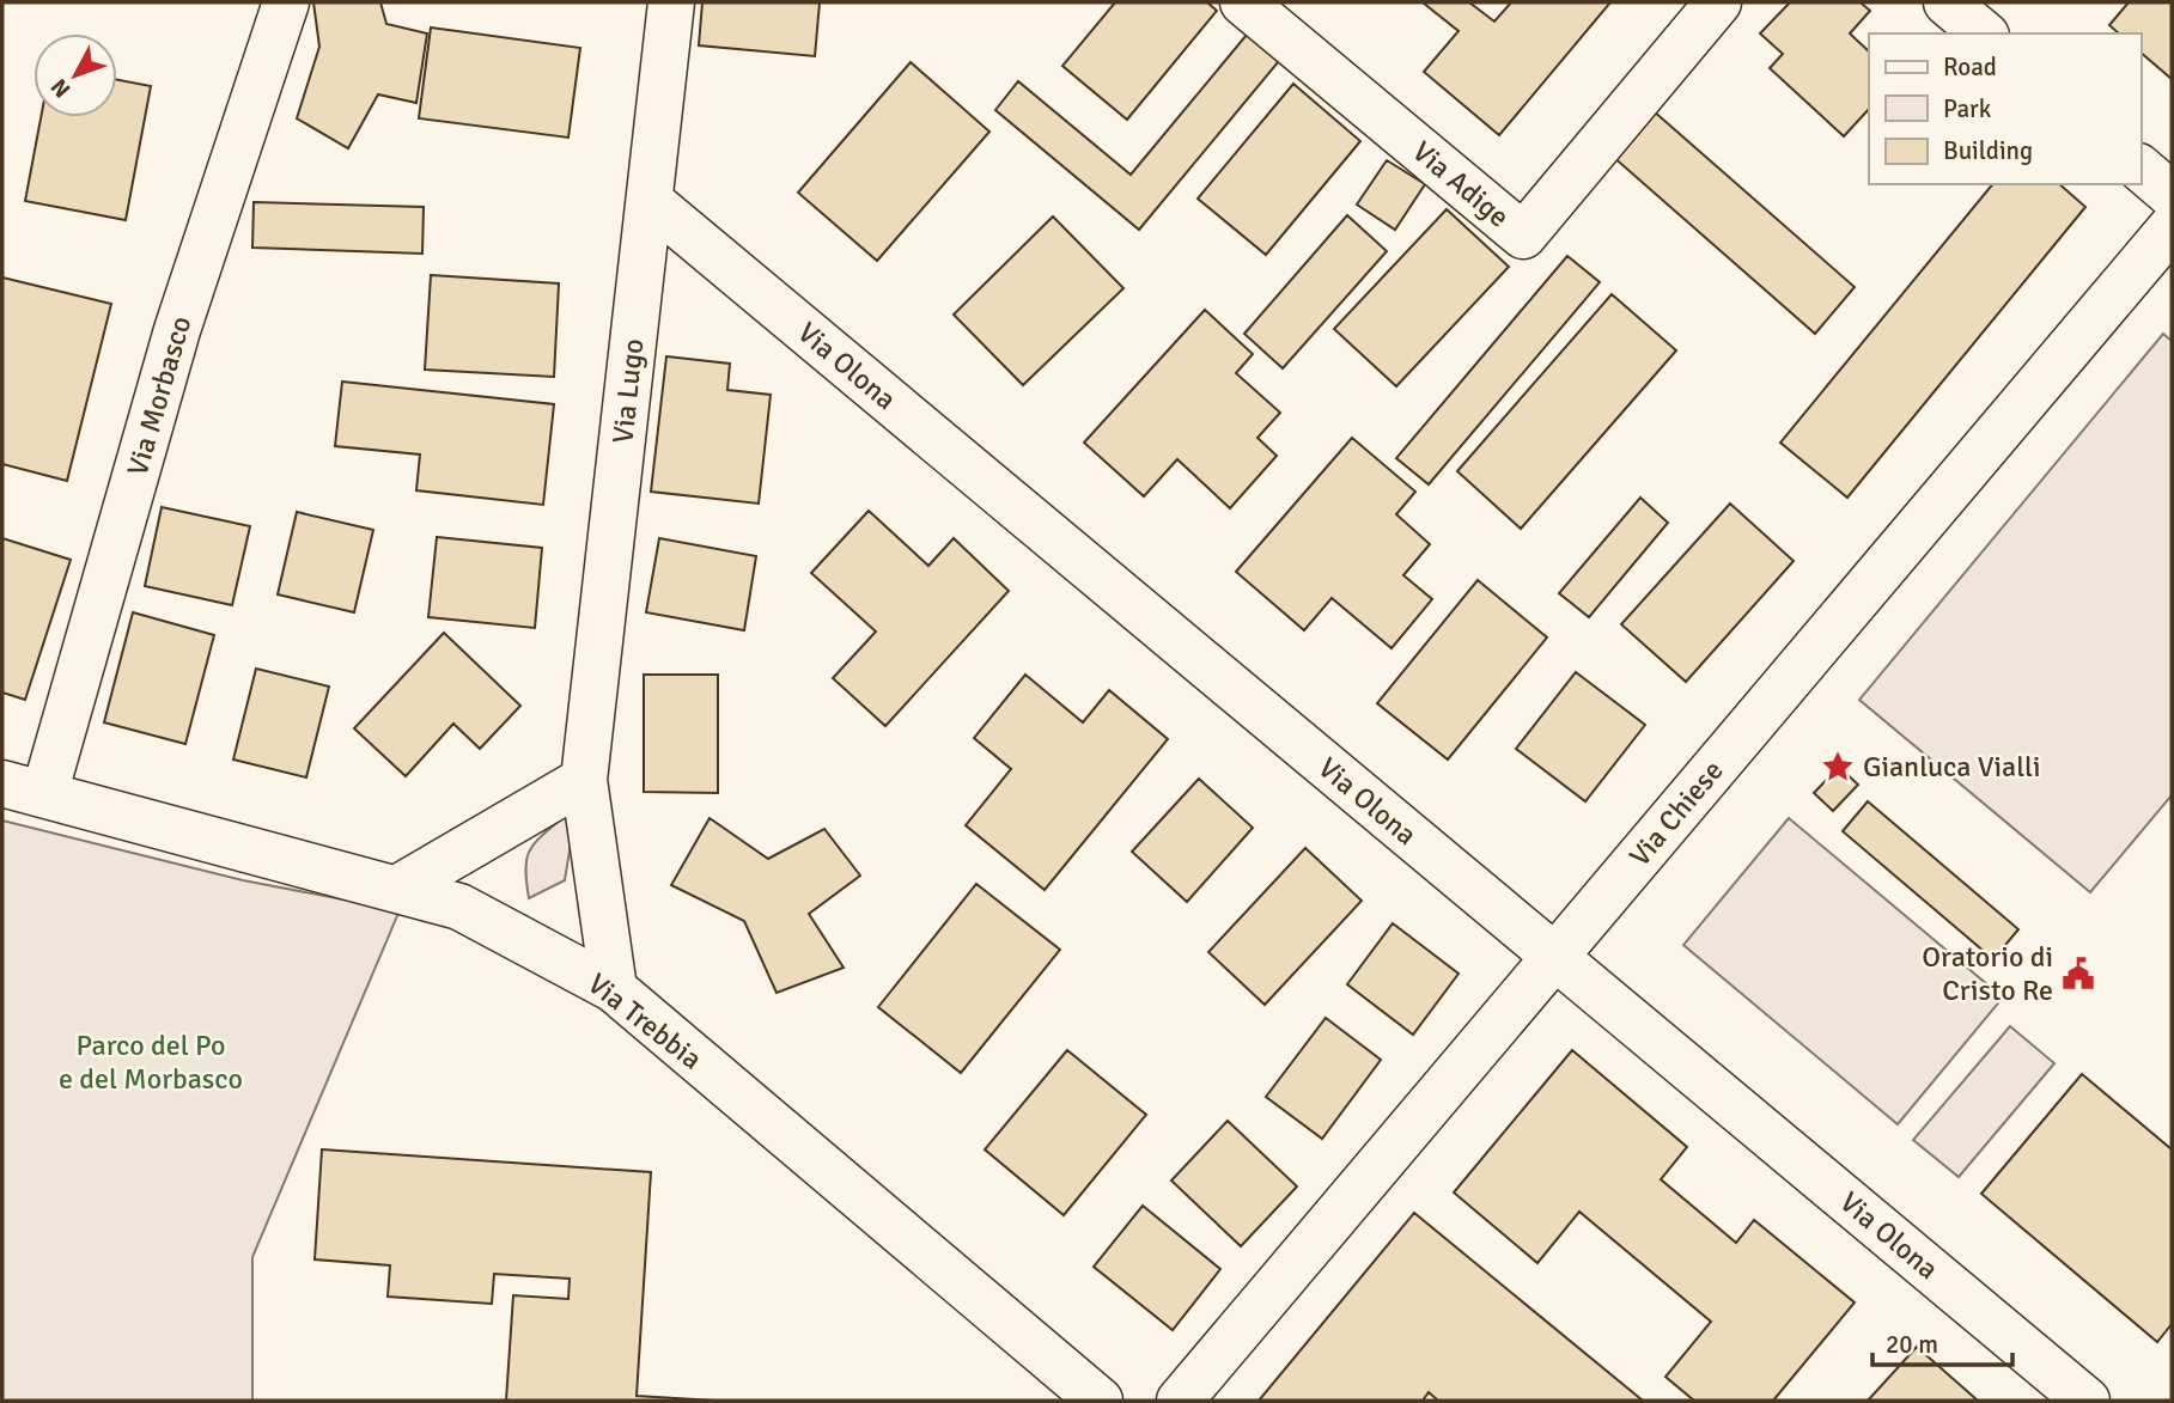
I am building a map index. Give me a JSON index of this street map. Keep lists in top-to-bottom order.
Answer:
{
  "streets": {
    "street": [
      "Via Adige",
      "Via Olona",
      "Via Lugo",
      "Via Morbasco",
      "Via Chiese",
      "Via Trebbia"
    ]
  },
  "crossings": [
    ["Via Olona", "Via Lugo"],
    ["Via Olona", "Via Chiese"],
    ["Via Lugo", "Via Trebbia"],
    ["Via Morbasco", "Via Trebbia"]
  ],
  "parks": ["Parco del Po e del Morbasco"],
  "places": {
    "place": ["Gianluca Vialli"],
    "public building": ["Oratorio di Cristo Re"]
  },
  "legend": ["Road", "Park", "Building"],
  "scale_bar": "20 m",
  "north": "bottom left"
}
